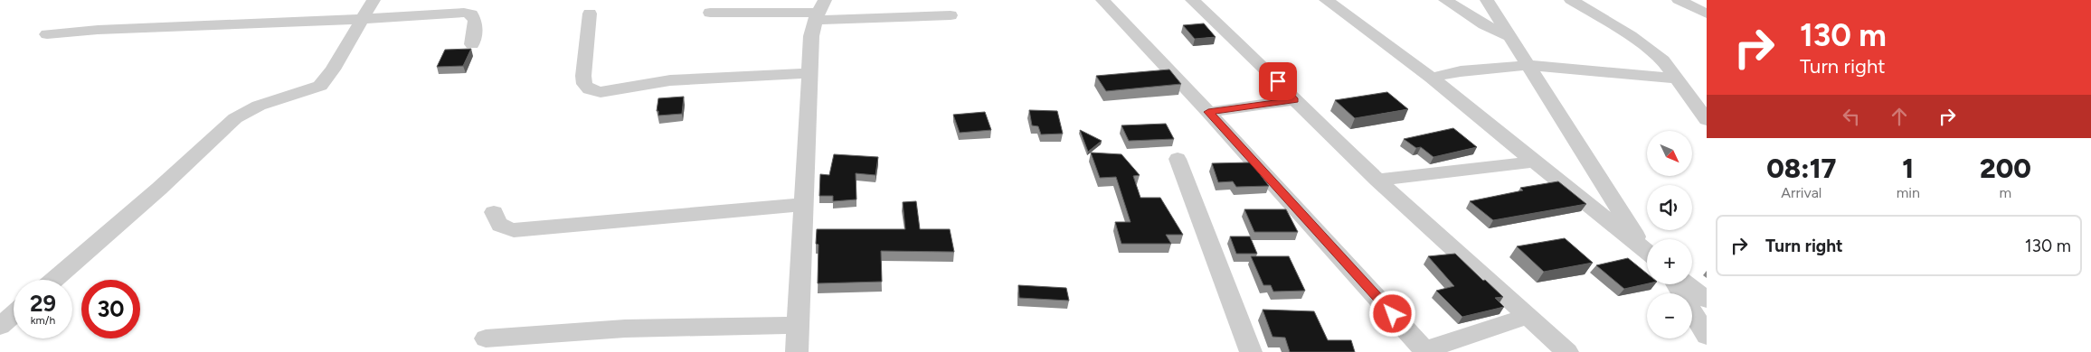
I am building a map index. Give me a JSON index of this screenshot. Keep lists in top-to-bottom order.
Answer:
{
  "north": "bottom right",
  "page": {
    "turn": ["130 m", "Turn right"],
    "map_buttons": ["+", "−"],
    "eta": [
      "08:17",
      "Arrival",
      "1",
      "min",
      "200",
      "m"
    ],
    "list": [
      {
        "name": "Turn right",
        "value": "130 m"
      }
    ],
    "speed": "29 km/h",
    "limit": "30"
  }
}
